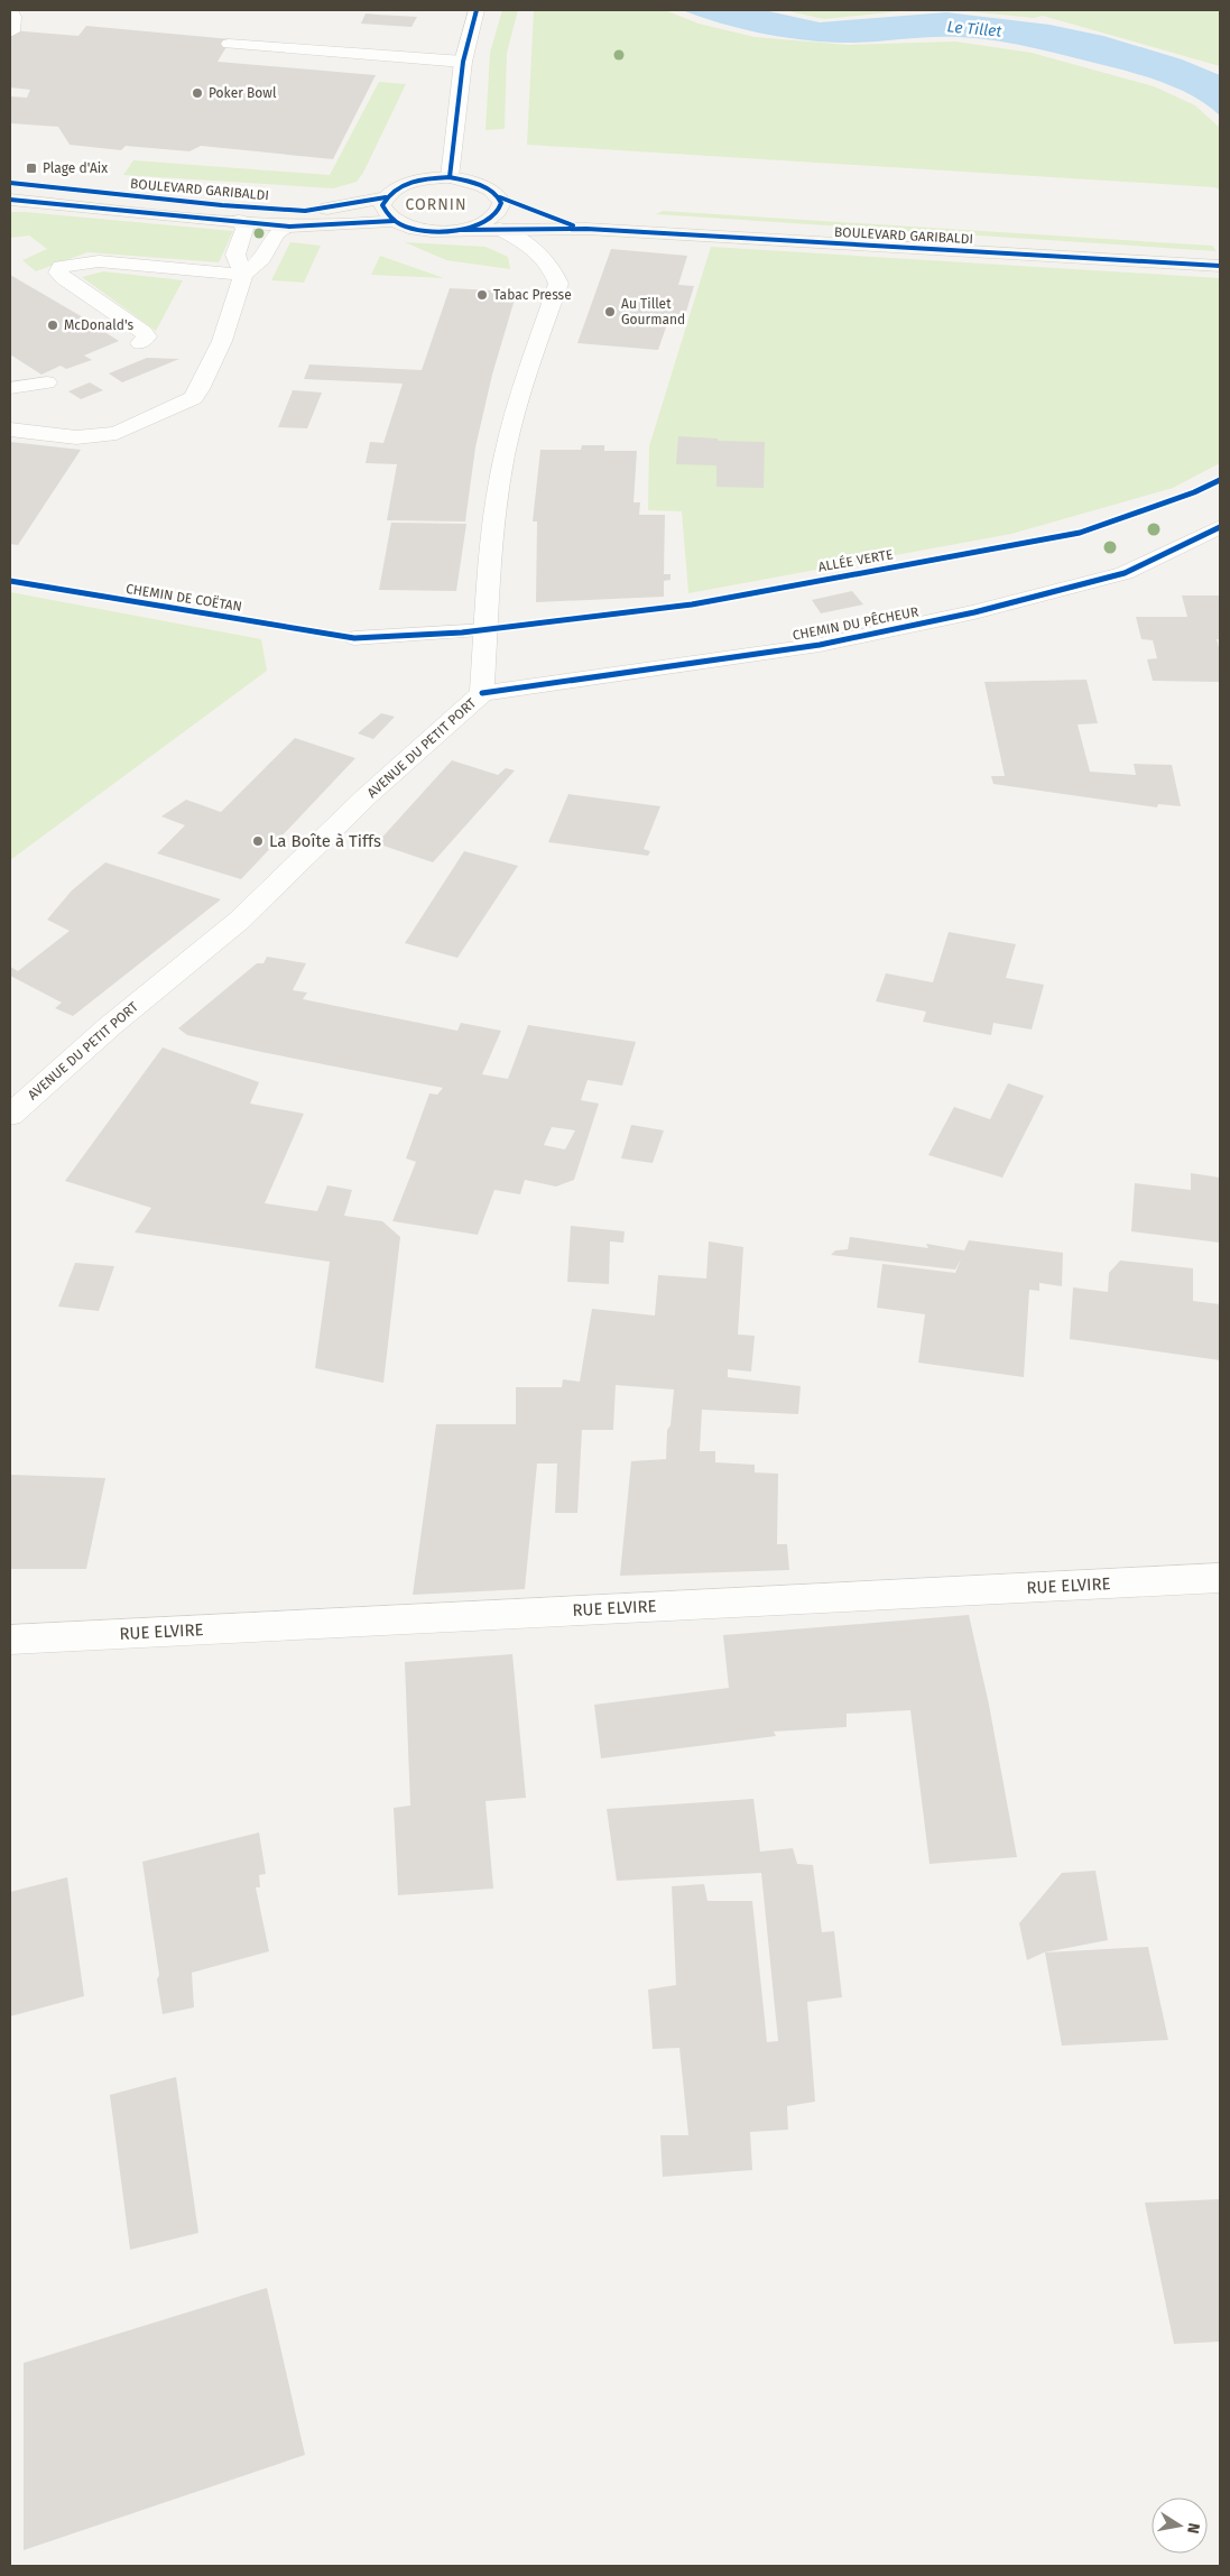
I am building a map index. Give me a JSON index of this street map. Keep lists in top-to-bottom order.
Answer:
{
  "streets": {
    "main road": ["BOULEVARD GARIBALDI"],
    "street": ["CHEMIN DU PÊCHEUR", "AVENUE DU PETIT PORT", "RUE ELVIRE"],
    "cycle path": ["ALLÉE VERTE"]
  },
  "crossings": [
    ["BOULEVARD GARIBALDI", "AVENUE DU PETIT PORT"],
    ["CHEMIN DU PÊCHEUR", "AVENUE DU PETIT PORT"]
  ],
  "districts": ["CORNIN"],
  "water": ["Le Tillet"],
  "places": {
    "other": [
      "Poker Bowl",
      "Tabac Presse",
      "Au Tillet Gourmand",
      "McDonald's",
      "La Boîte à Tiffs"
    ],
    "transit": ["Plage d'Aix"]
  },
  "north": "right"
}
